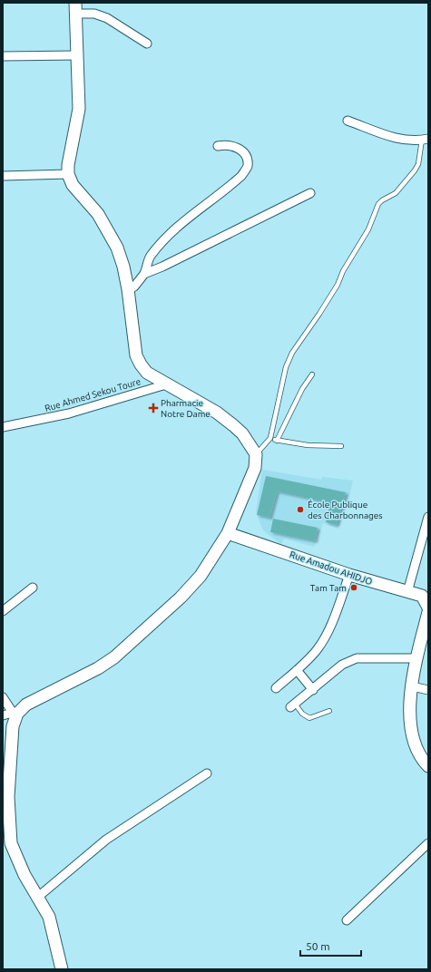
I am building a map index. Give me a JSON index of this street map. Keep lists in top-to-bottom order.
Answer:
{
  "streets": {
    "street": ["Rue Ahmed Sekou Toure", "Rue Amadou AHIDJO"]
  },
  "places": {
    "health": ["Pharmacie Notre Dame"],
    "other": ["École Publique des Charbonnages", "Tam Tam"]
  },
  "scale_bar": "50 m"
}
